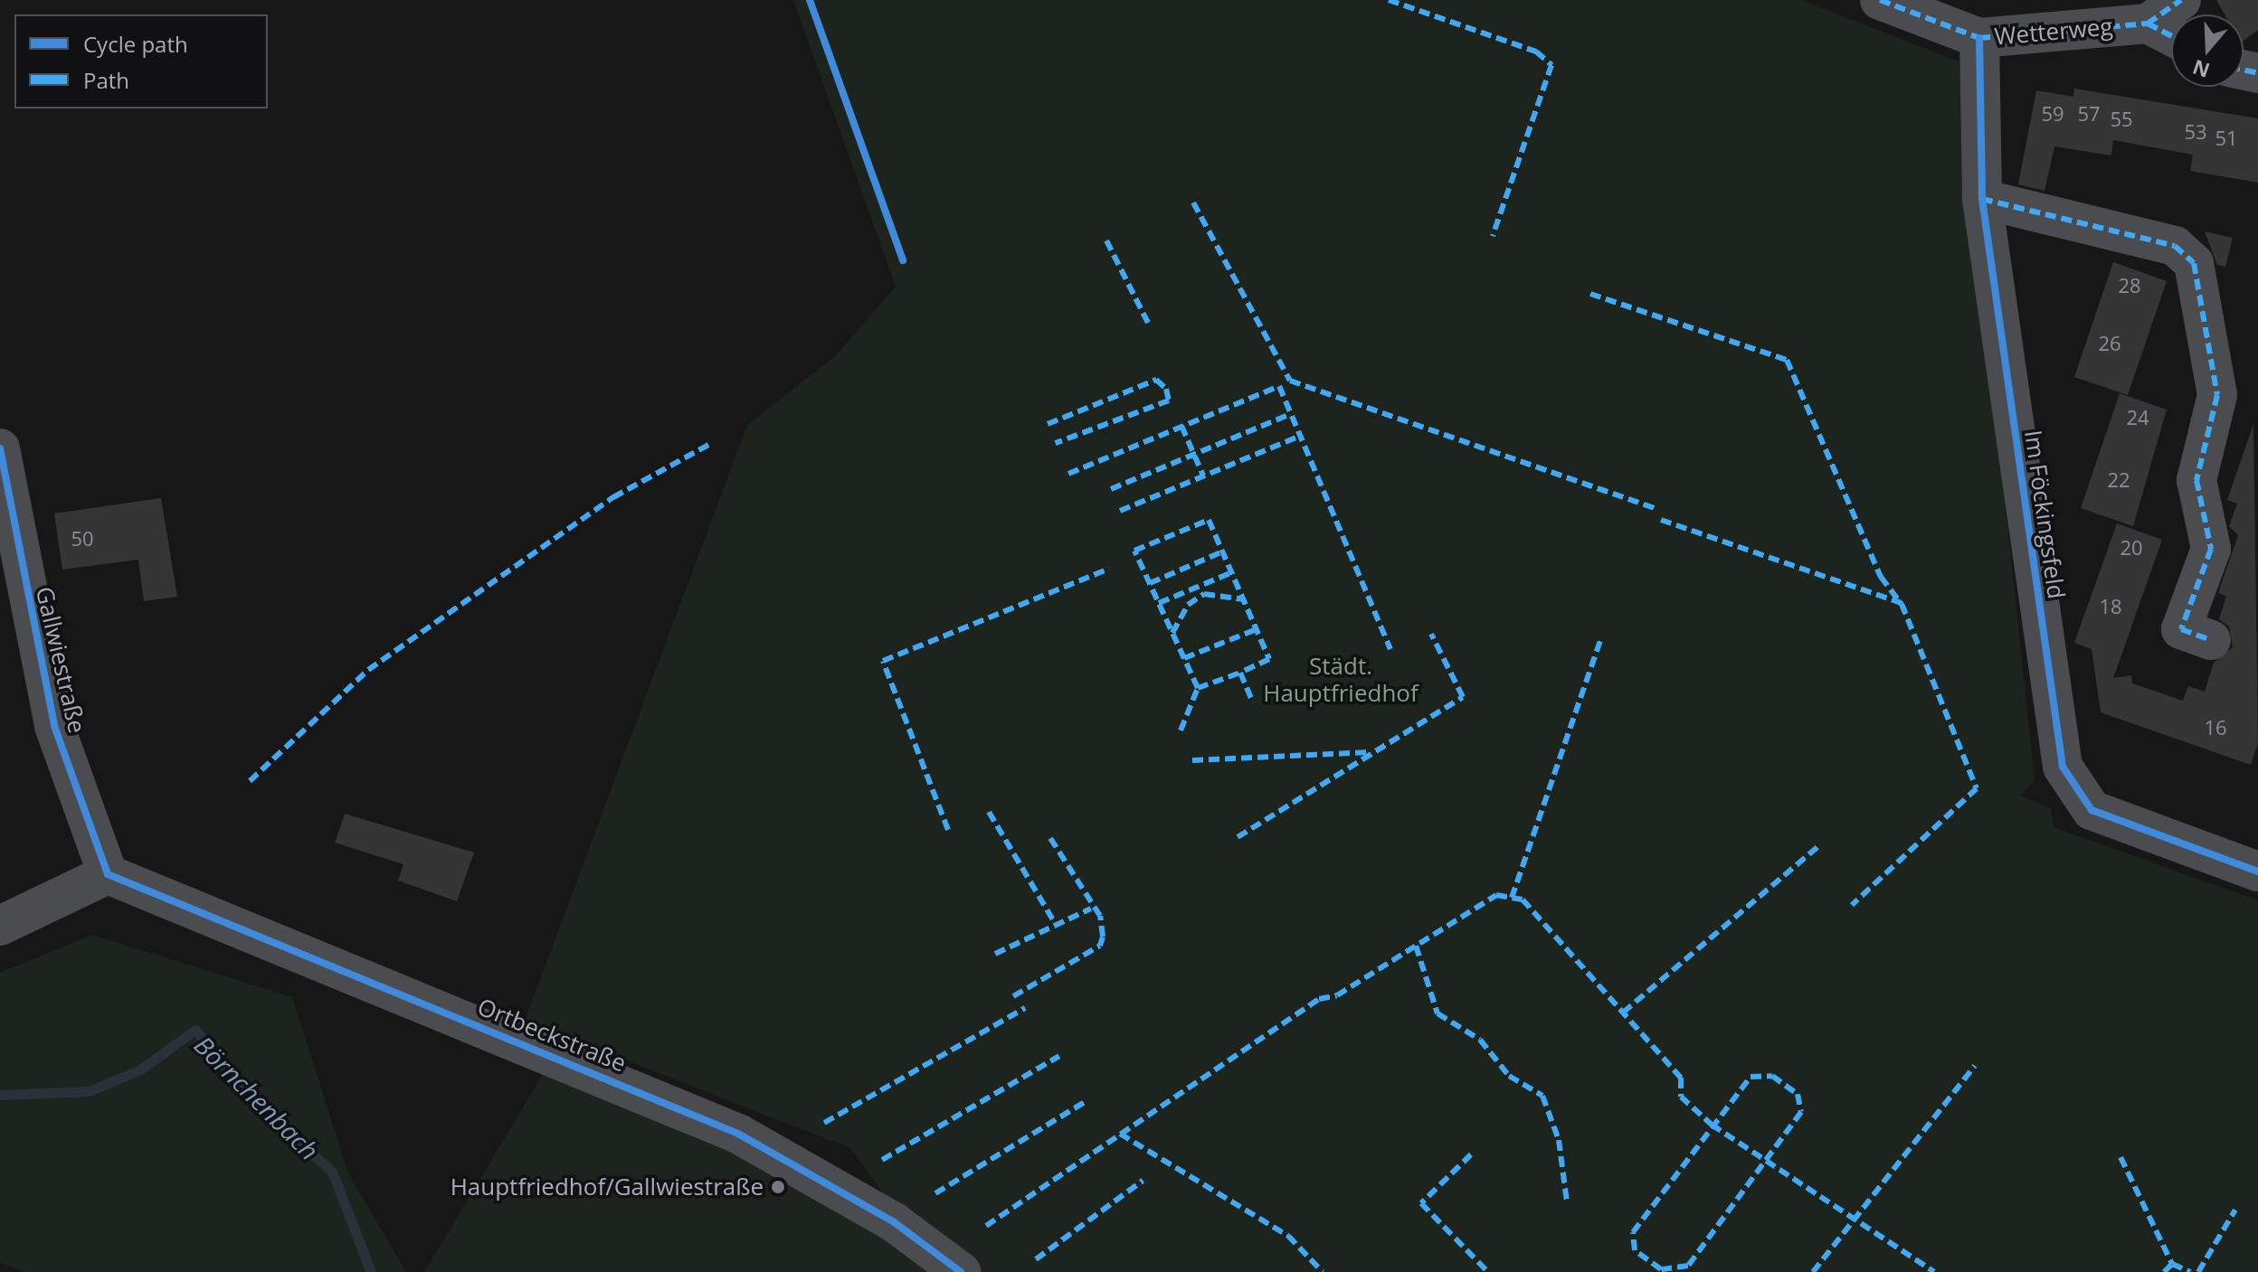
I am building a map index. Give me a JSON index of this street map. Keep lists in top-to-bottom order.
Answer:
{
  "streets": {
    "street": [
      "Wetterweg",
      "Im Föckingsfeld",
      "Gallwiestraße",
      "Ortbeckstraße"
    ]
  },
  "crossings": [
    ["Wetterweg", "Im Föckingsfeld"],
    ["Gallwiestraße", "Ortbeckstraße"]
  ],
  "water": ["Börnchenbach"],
  "parks": ["Städt. Hauptfriedhof"],
  "places": ["Hauptfriedhof/Gallwiestraße"],
  "house_numbers": [
    "59",
    "57",
    "55",
    "53",
    "51",
    "28",
    "26",
    "24",
    "22",
    "50",
    "20",
    "18",
    "16"
  ],
  "legend": ["Cycle path", "Path"],
  "north": "bottom"
}
